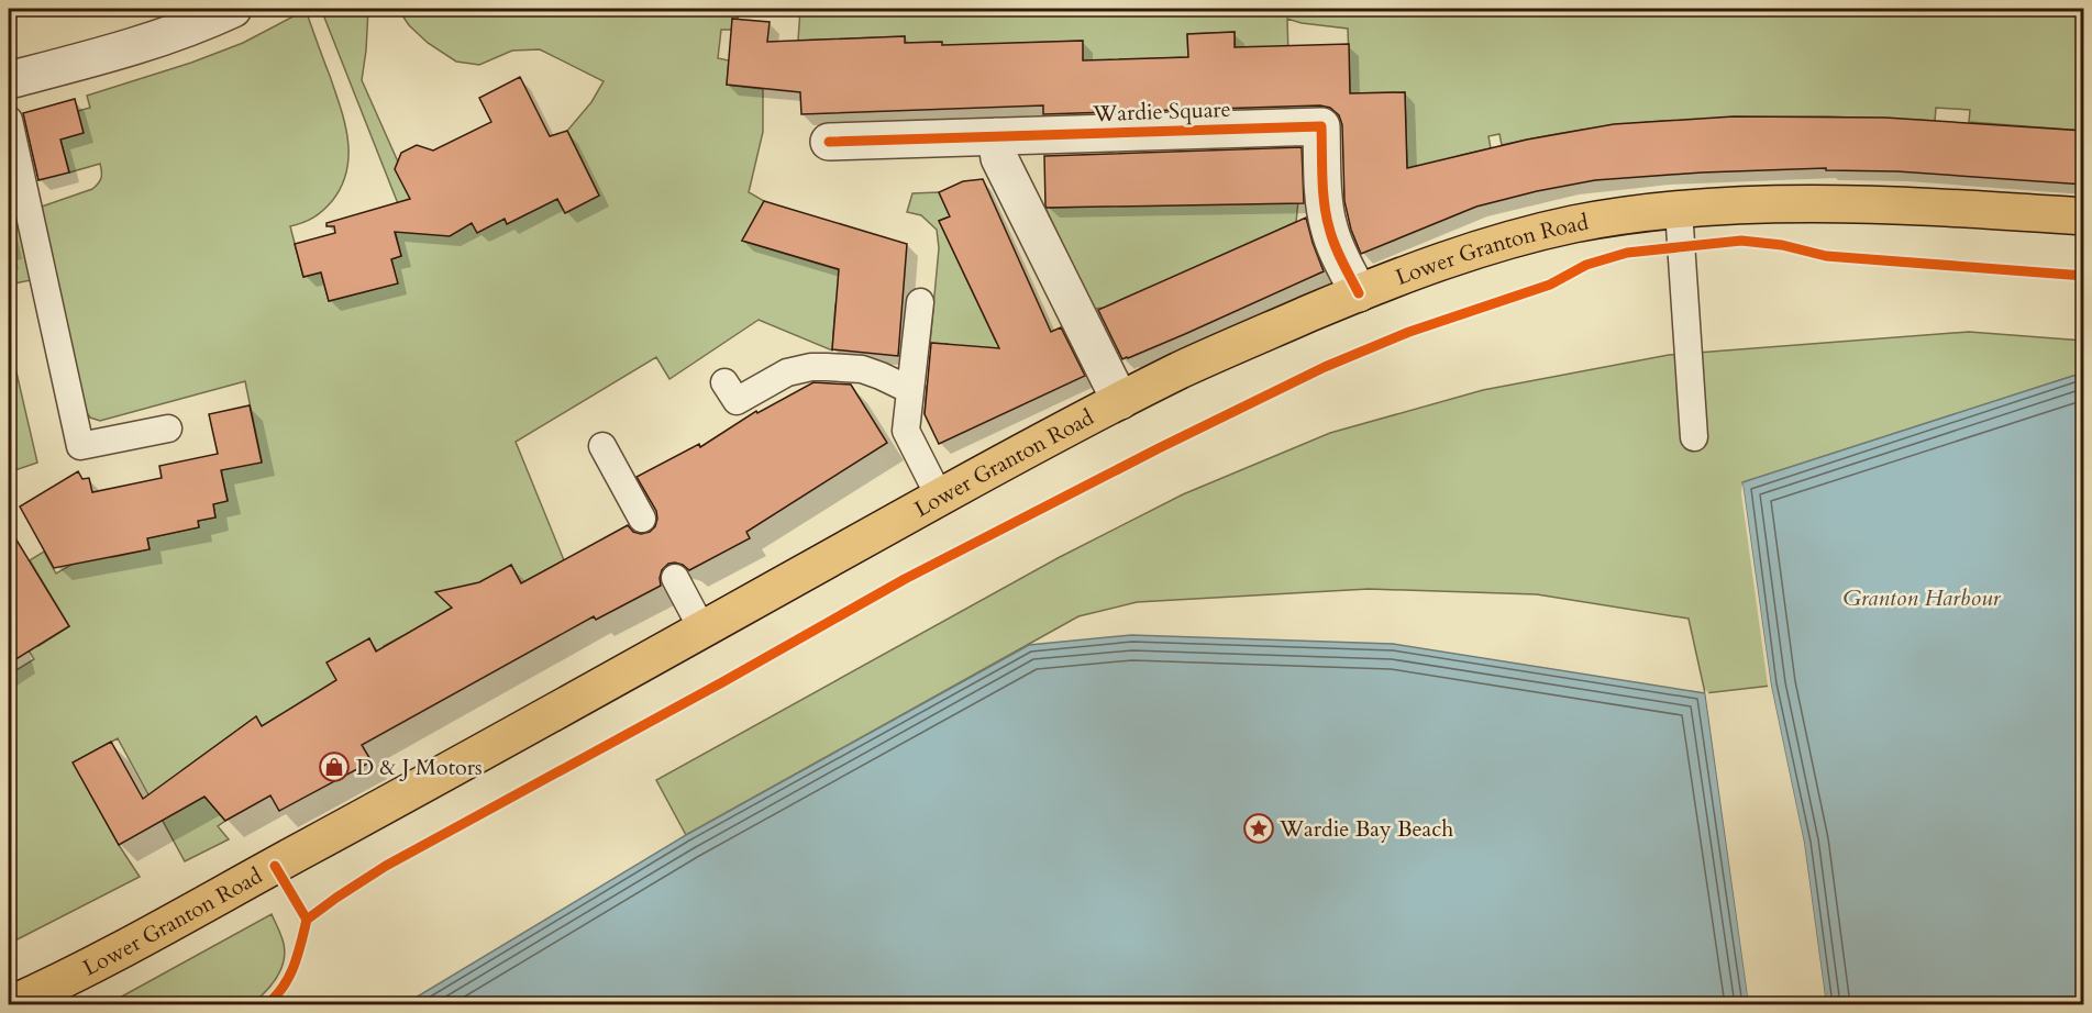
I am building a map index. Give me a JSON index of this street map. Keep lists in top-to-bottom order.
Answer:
{
  "streets": {
    "main road": ["Lower Granton Road"],
    "street": ["Wardie Square"]
  },
  "crossings": [
    ["Wardie Square", "Lower Granton Road"]
  ],
  "water": ["Granton Harbour"],
  "places": {
    "shop": ["D & J Motors"],
    "place": ["Wardie Bay Beach"]
  }
}
